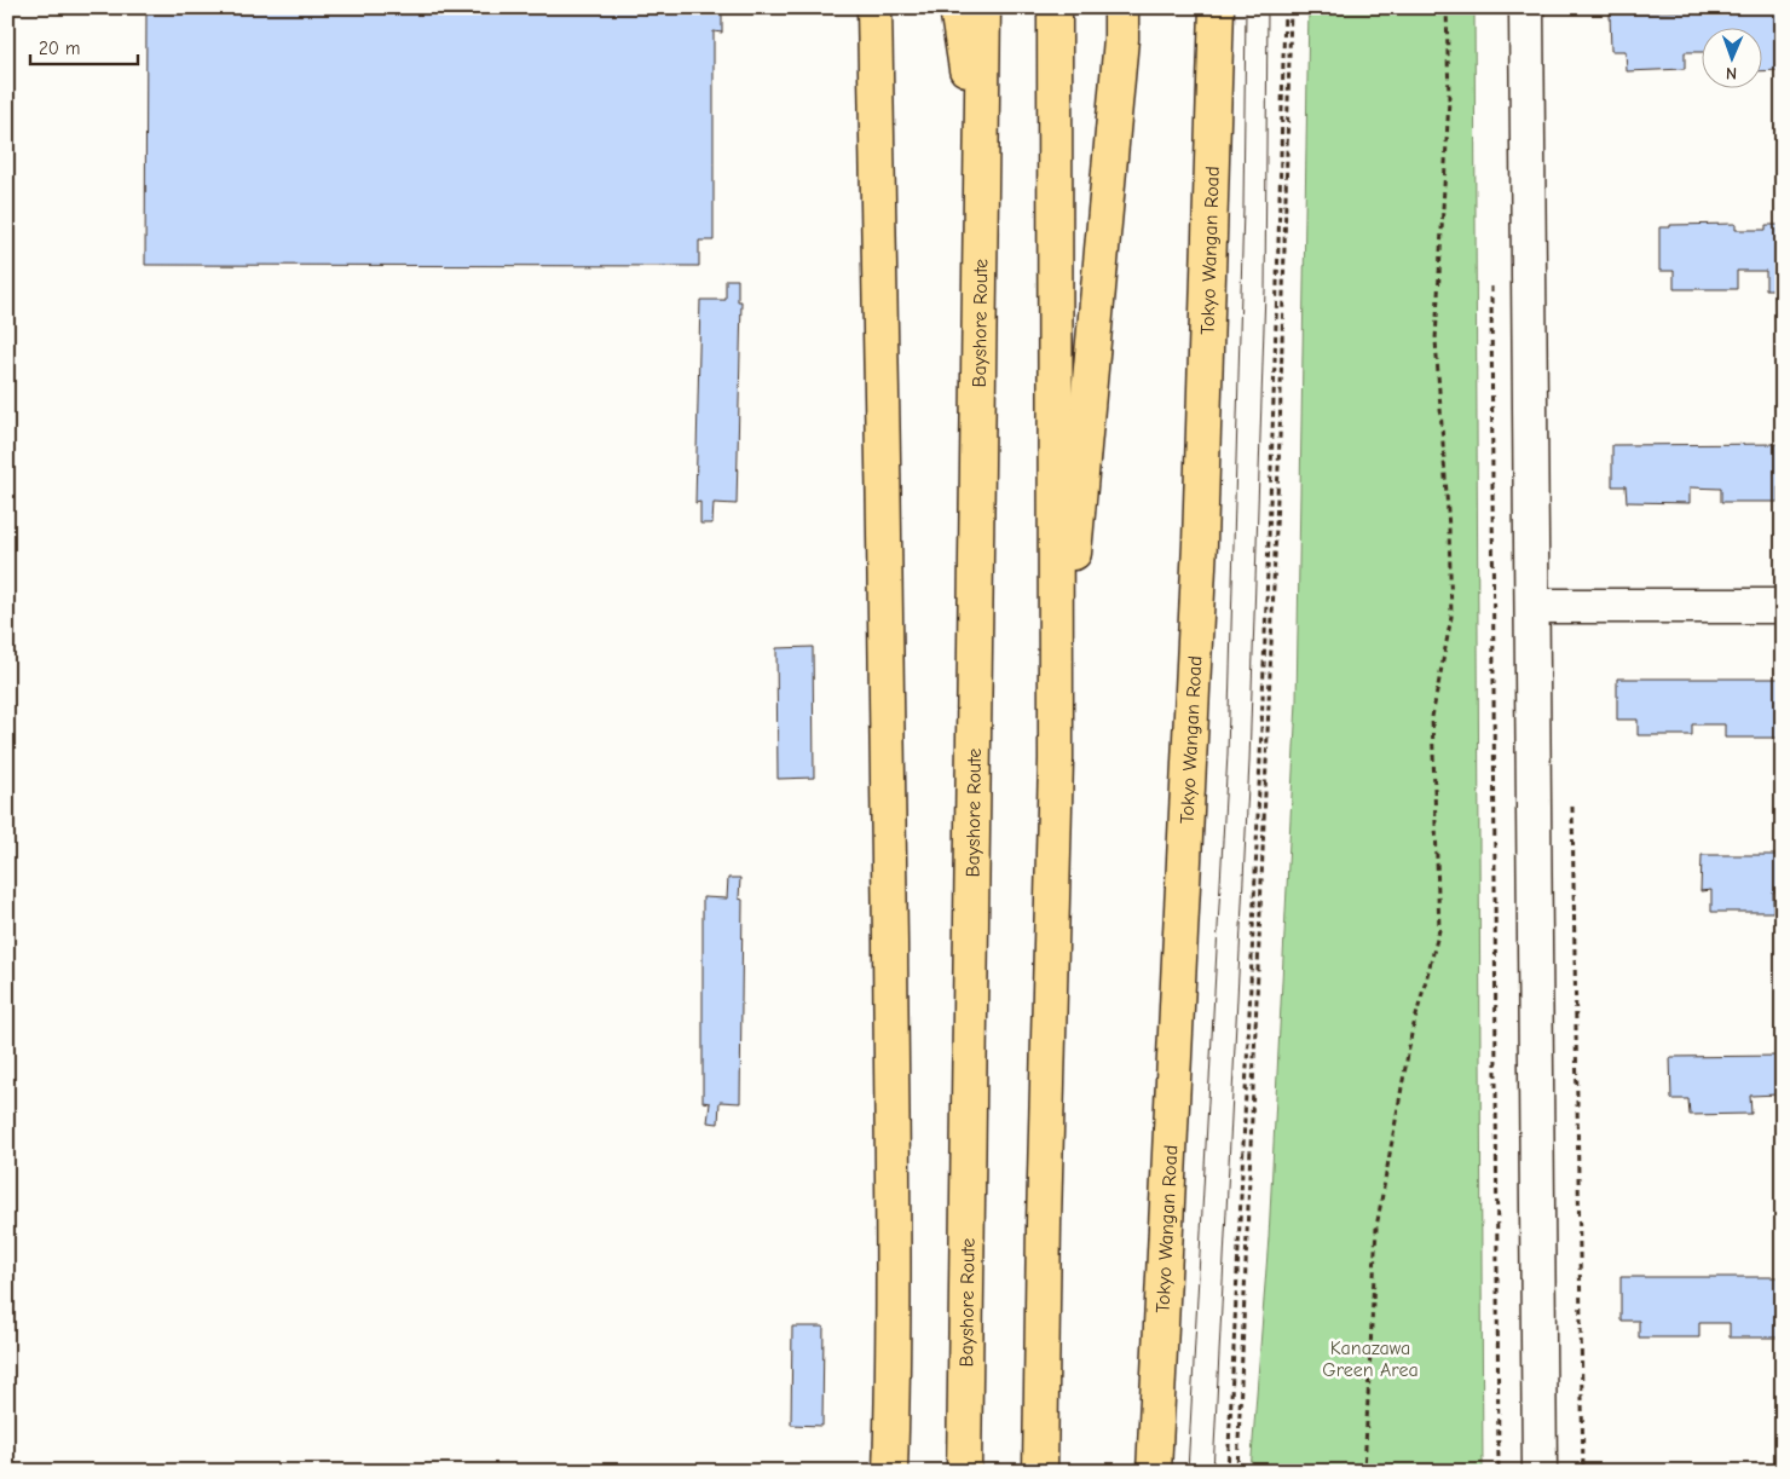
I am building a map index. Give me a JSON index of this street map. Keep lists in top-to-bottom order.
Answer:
{
  "streets": {
    "highway": ["Tokyo Wangan Road", "Bayshore Route"]
  },
  "parks": ["Kanazawa Green Area"],
  "scale_bar": "20 m",
  "north": "bottom"
}
